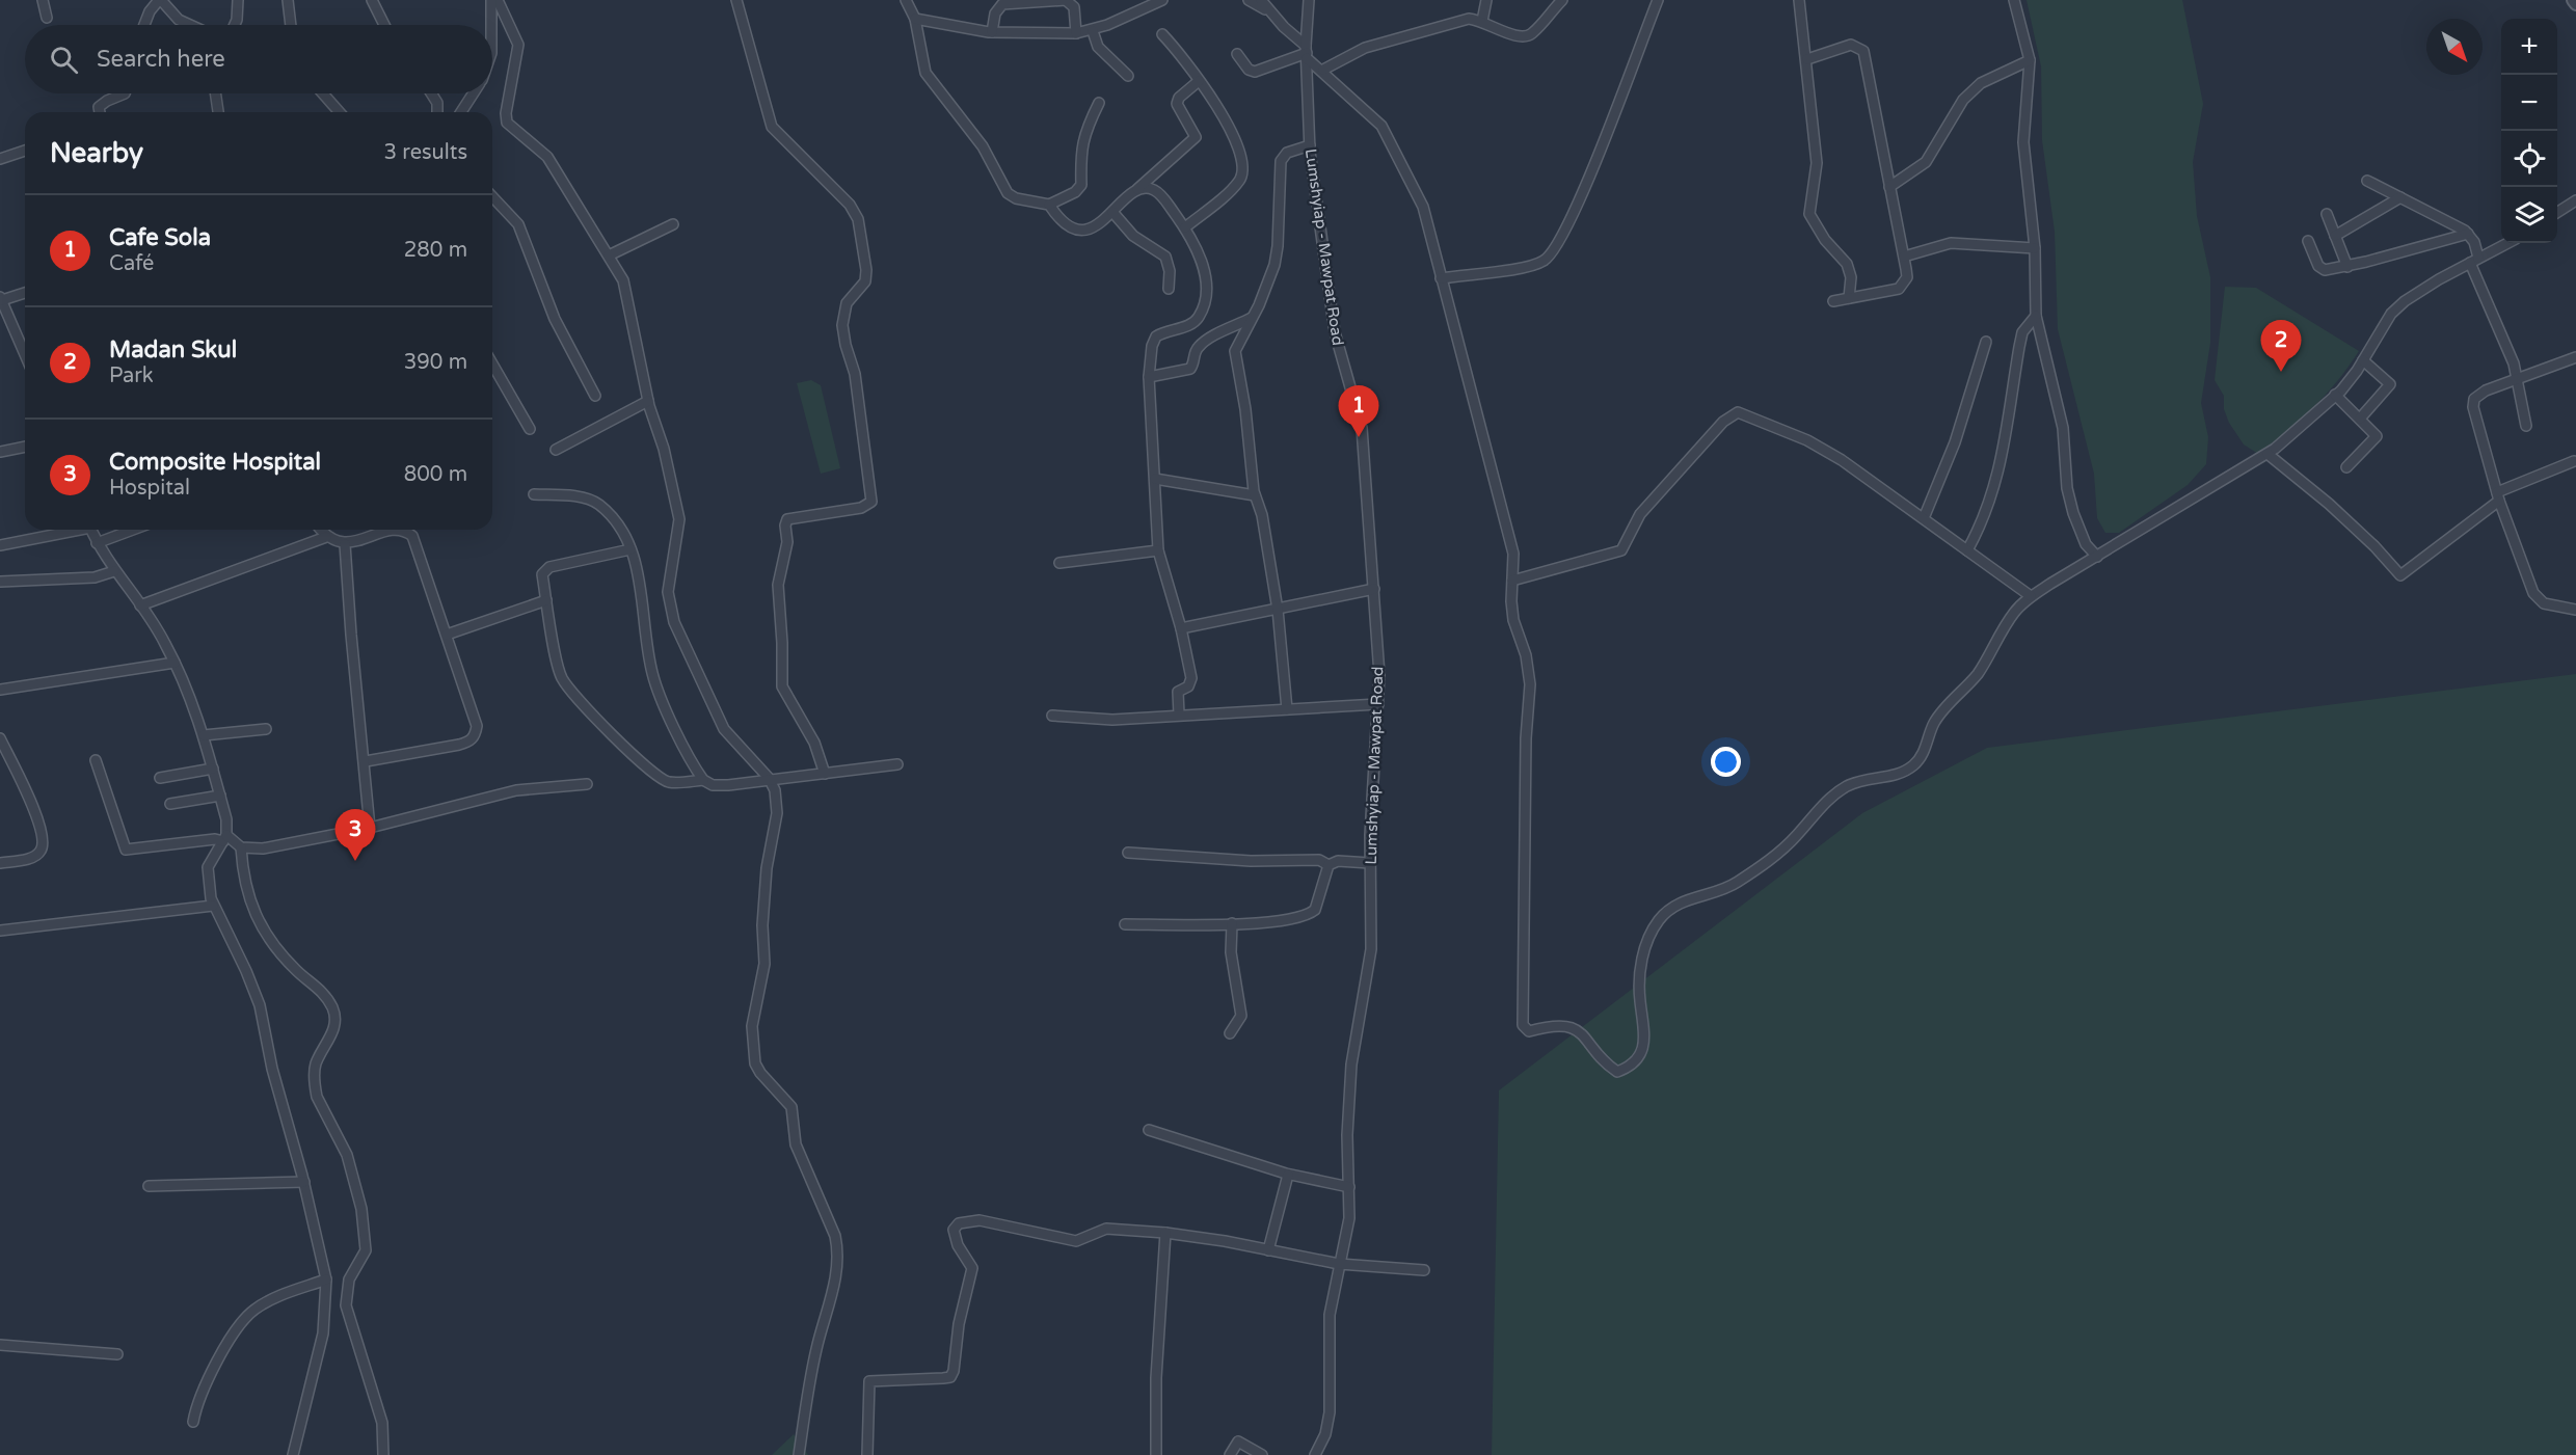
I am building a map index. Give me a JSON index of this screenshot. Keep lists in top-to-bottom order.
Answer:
{
  "streets": {
    "street": ["Lumshyiap - Mawpat Road"]
  },
  "north": "bottom right",
  "page": {
    "map_buttons": ["+", "−"],
    "search": "Search here",
    "heading": ["Nearby", "3 results"],
    "list": [
      {
        "mark": "1",
        "name": "Cafe Sola",
        "note": "Café",
        "value": "280 m"
      },
      {
        "mark": "2",
        "name": "Madan Skul",
        "note": "Park",
        "value": "390 m"
      },
      {
        "mark": "3",
        "name": "Composite Hospital",
        "note": "Hospital",
        "value": "800 m"
      }
    ],
    "pins": ["2", "1", "3"]
  }
}
